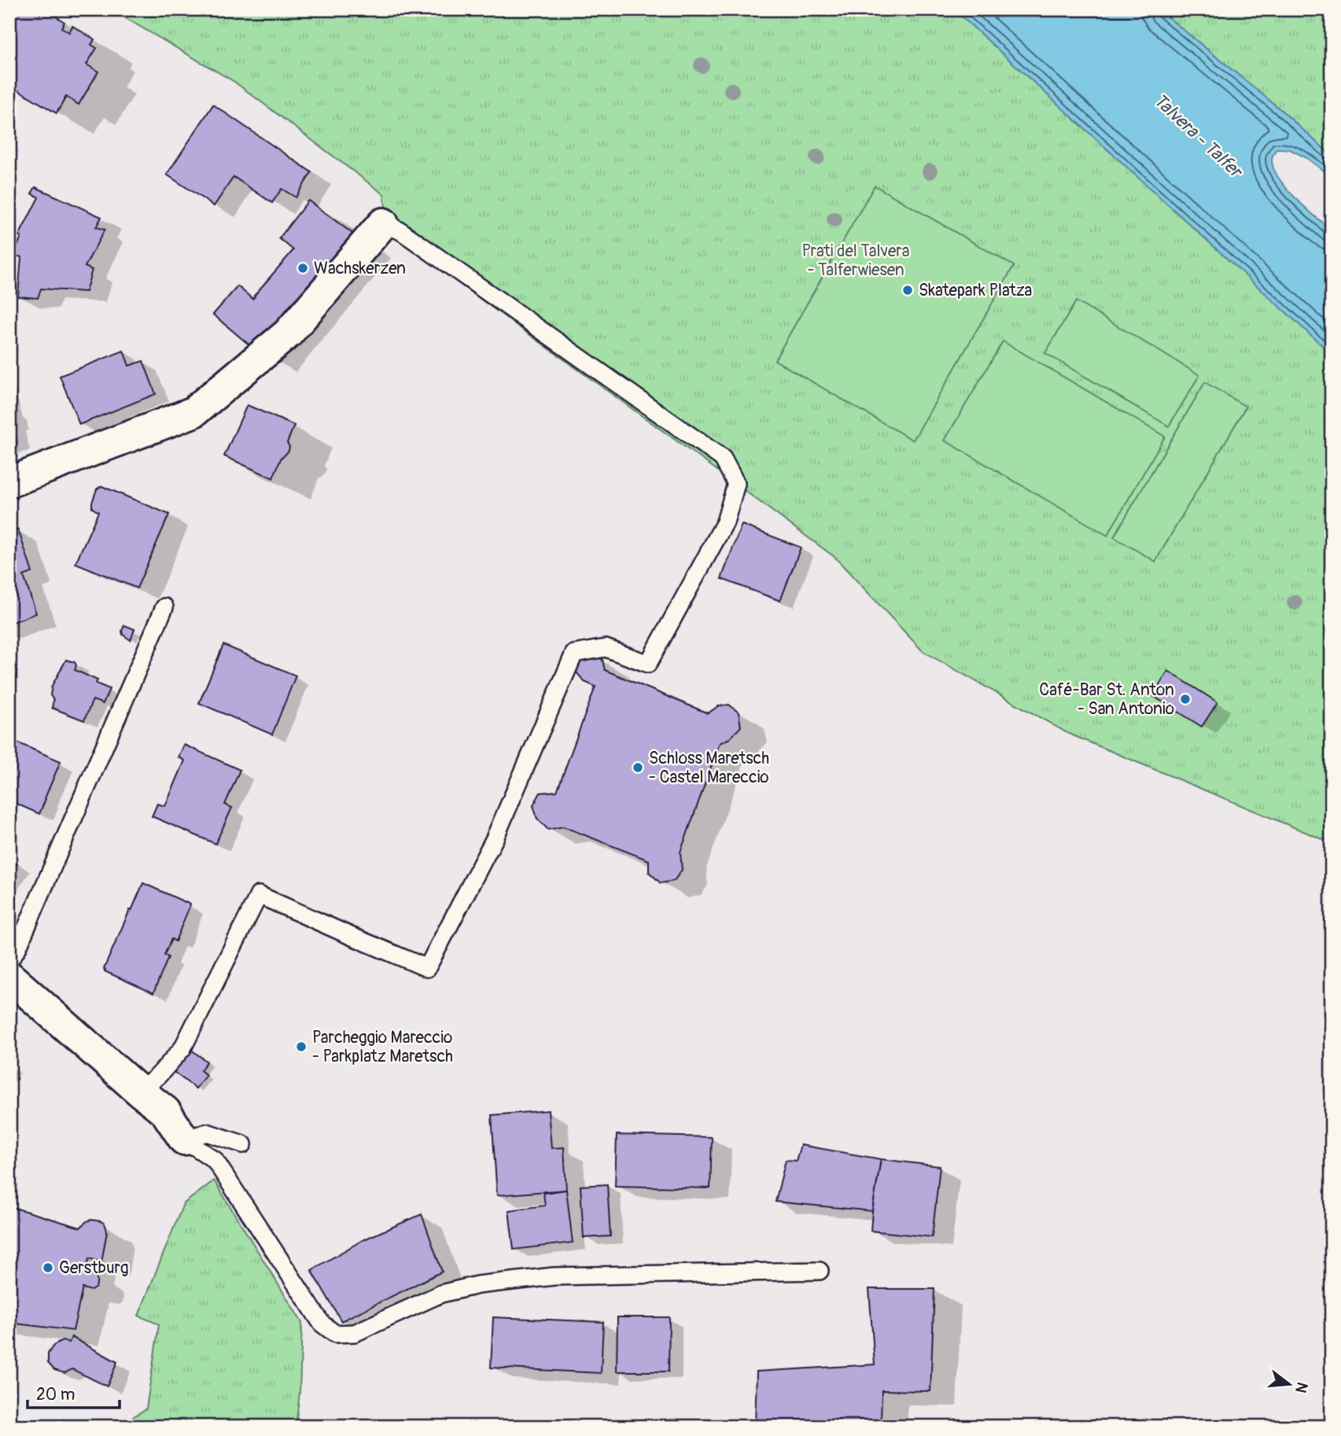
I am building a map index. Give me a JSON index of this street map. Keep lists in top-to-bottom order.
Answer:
{
  "water": ["Talvera - Talfer"],
  "parks": ["Prati del Talvera - Talferwiesen"],
  "places": [
    "Wachskerzen",
    "Skatepark Platza",
    "Café-Bar St. Anton - San Antonio",
    "Schloss Maretsch - Castel Mareccio",
    "Parcheggio Mareccio - Parkplatz Maretsch",
    "Gerstburg"
  ],
  "scale_bar": "20 m",
  "north": "right"
}
